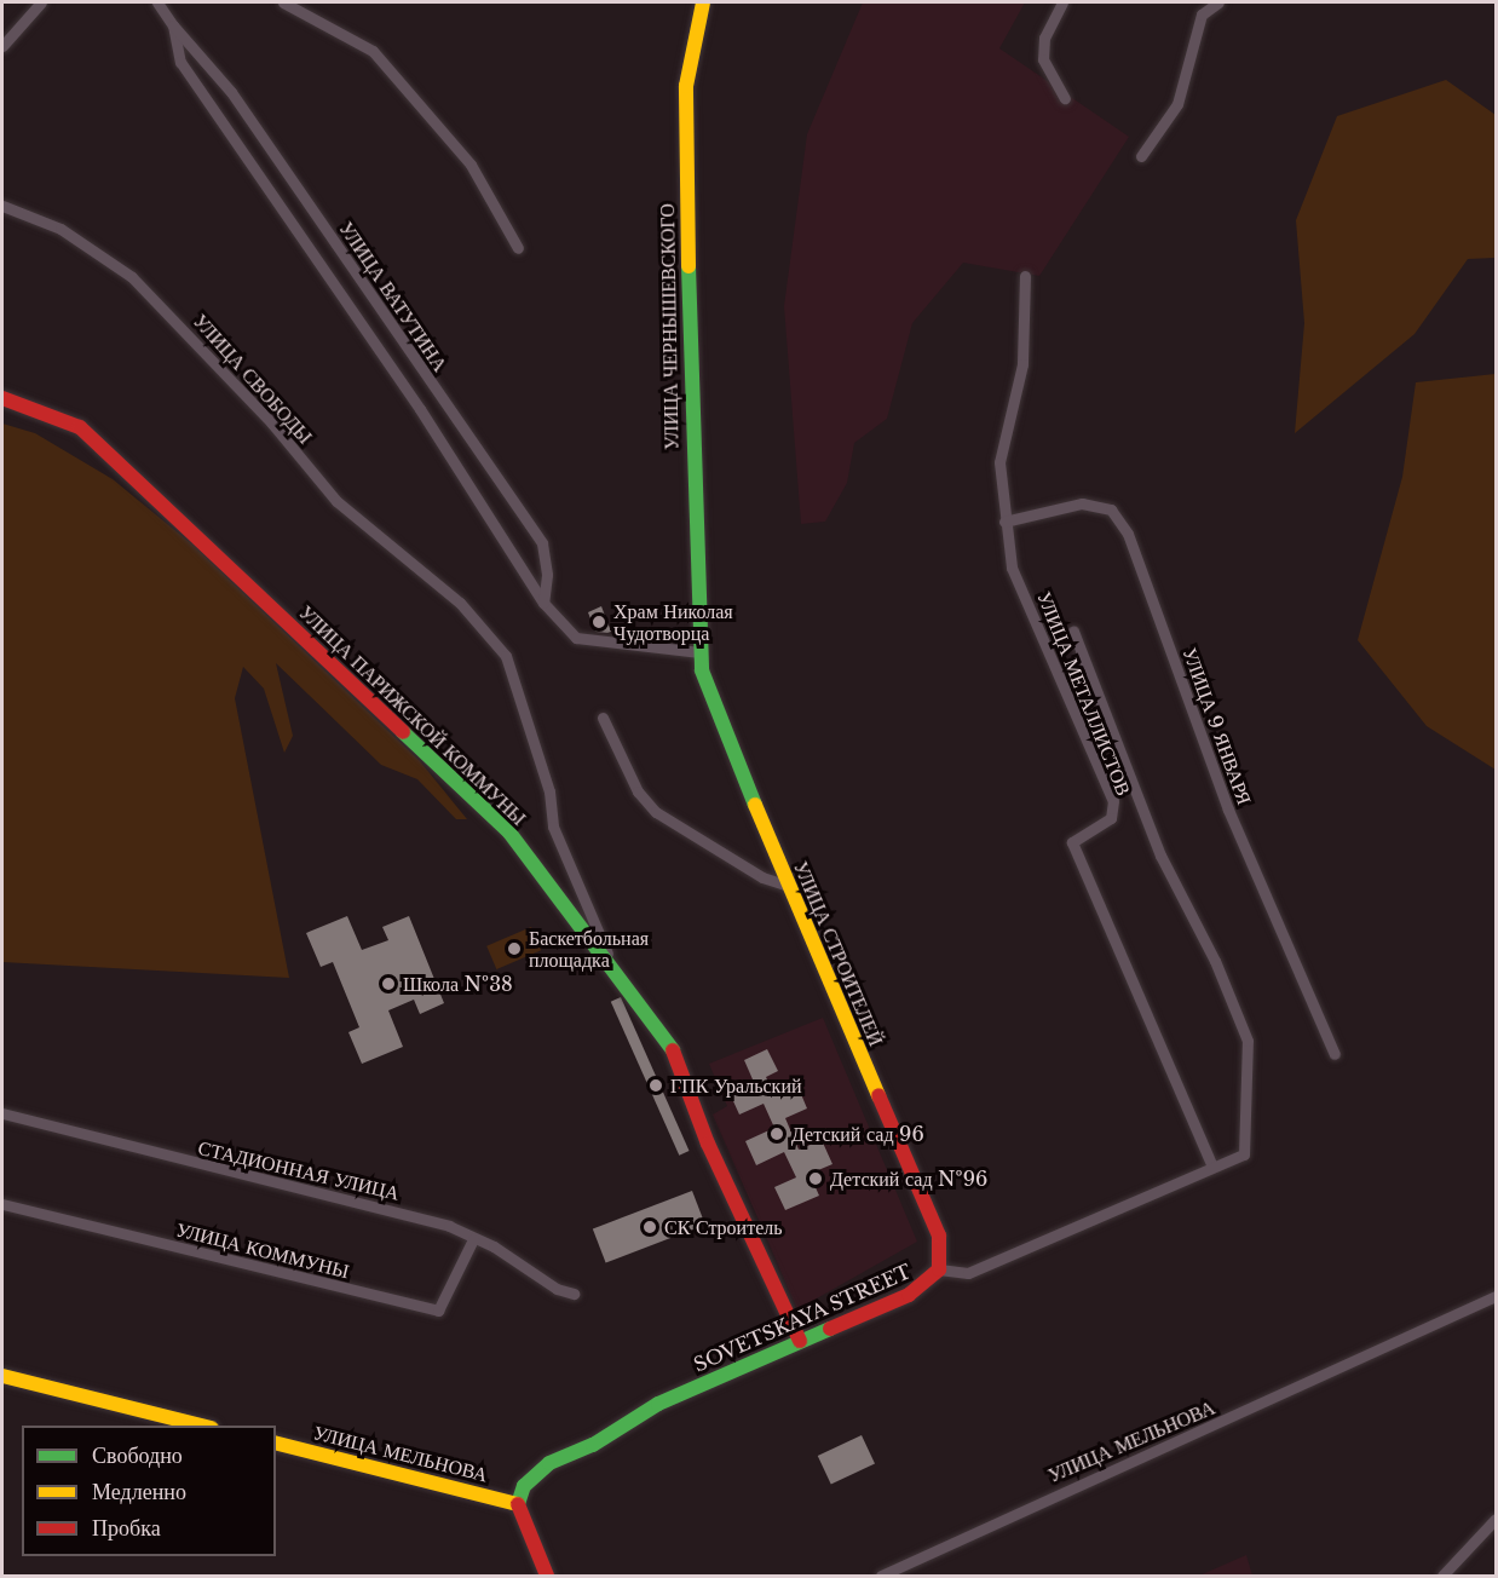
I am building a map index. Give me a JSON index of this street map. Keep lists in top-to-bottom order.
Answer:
{
  "streets": {
    "main road": [
      "УЛИЦА ЧЕРНЫШЕВСКОГО",
      "УЛИЦА ПАРИЖСКОЙ КОММУНЫ",
      "УЛИЦА СТРОИТЕЛЕЙ",
      "SOVETSKAYA STREET",
      "УЛИЦА МЕЛЬНОВА"
    ],
    "street": [
      "УЛИЦА ВАТУТИНА",
      "УЛИЦА СВОБОДЫ",
      "УЛИЦА МЕТАЛЛИСТОВ",
      "УЛИЦА 9 ЯНВАРЯ",
      "СТАДИОННАЯ УЛИЦА",
      "УЛИЦА КОММУНЫ"
    ]
  },
  "crossings": [
    ["УЛИЦА ВАТУТИНА", "УЛИЦА ЧЕРНЫШЕВСКОГО"],
    ["УЛИЦА ВАТУТИНА", "УЛИЦА СТРОИТЕЛЕЙ"],
    ["УЛИЦА ЧЕРНЫШЕВСКОГО", "УЛИЦА СТРОИТЕЛЕЙ"],
    ["УЛИЦА СВОБОДЫ", "УЛИЦА ПАРИЖСКОЙ КОММУНЫ"],
    ["УЛИЦА МЕТАЛЛИСТОВ", "УЛИЦА 9 ЯНВАРЯ"],
    ["УЛИЦА МЕТАЛЛИСТОВ", "SOVETSKAYA STREET"],
    ["УЛИЦА ПАРИЖСКОЙ КОММУНЫ", "SOVETSKAYA STREET"],
    ["УЛИЦА СТРОИТЕЛЕЙ", "SOVETSKAYA STREET"],
    ["СТАДИОННАЯ УЛИЦА", "УЛИЦА КОММУНЫ"],
    ["SOVETSKAYA STREET", "УЛИЦА МЕЛЬНОВА"]
  ],
  "places": [
    "Храм Николая Чудотворца",
    "Баскетбольная площадка",
    "Школа №38",
    "ГПК Уральский",
    "Детский сад 96",
    "Детский сад №96",
    "СК Строитель"
  ],
  "legend": ["Свободно", "Медленно", "Пробка"]
}
